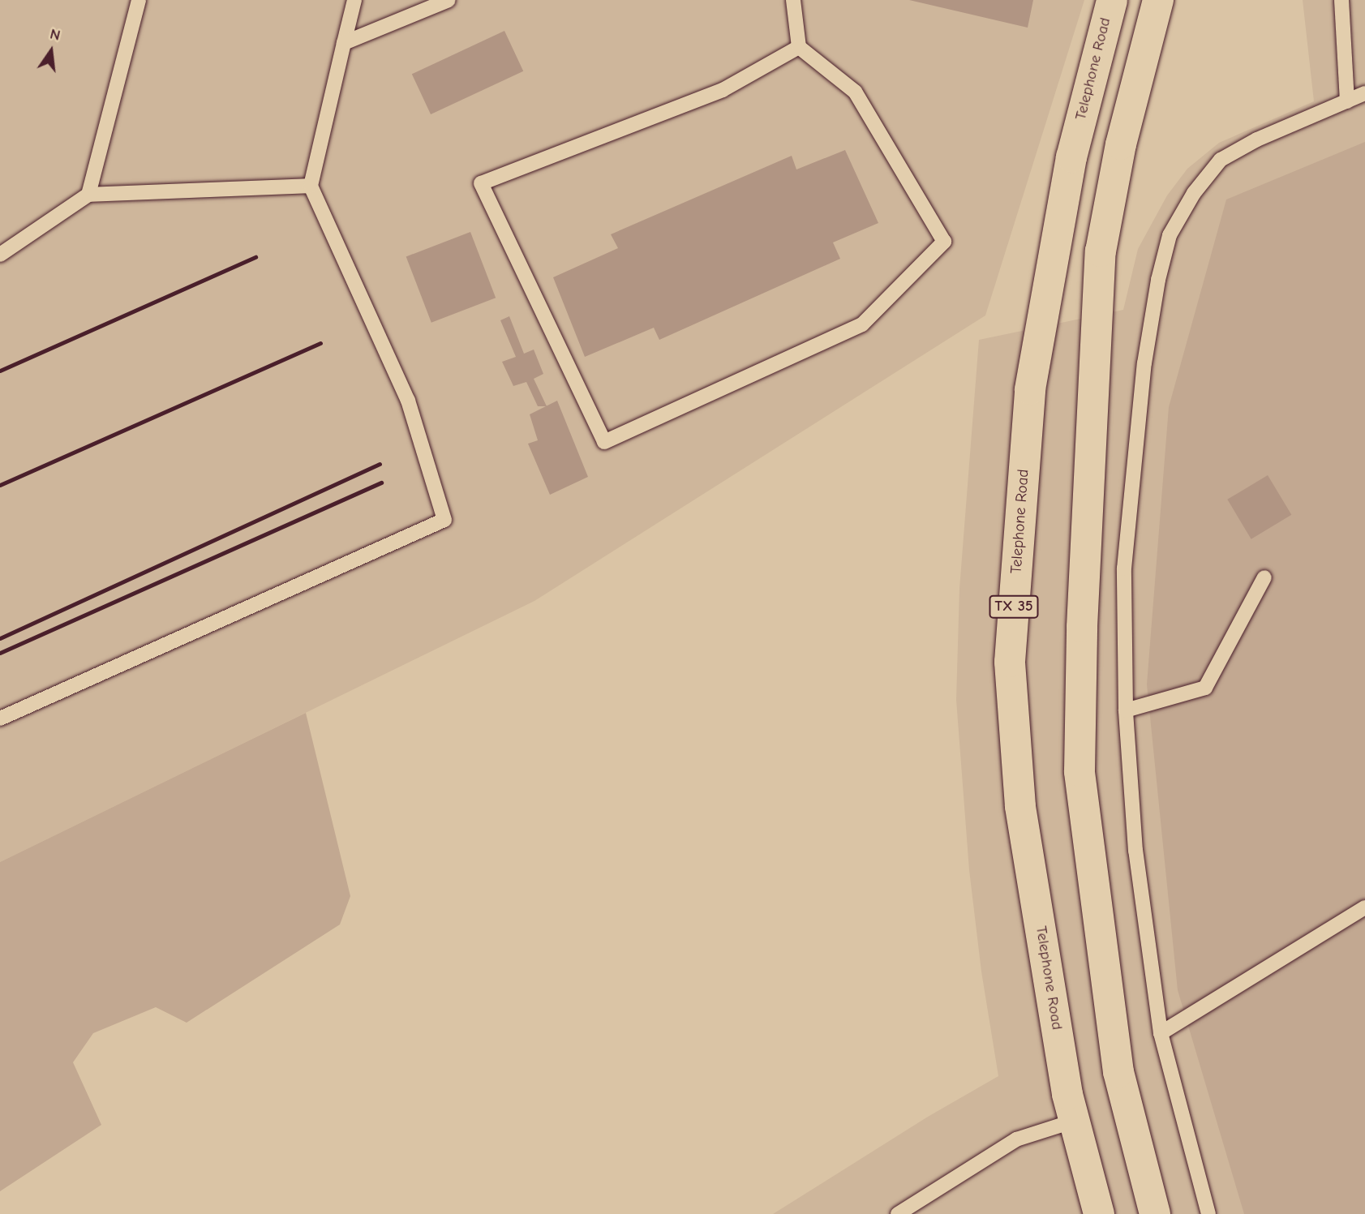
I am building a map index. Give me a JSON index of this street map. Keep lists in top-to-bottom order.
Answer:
{
  "streets": {
    "main road": ["Telephone Road", "TX 35"]
  },
  "north": "top"
}
